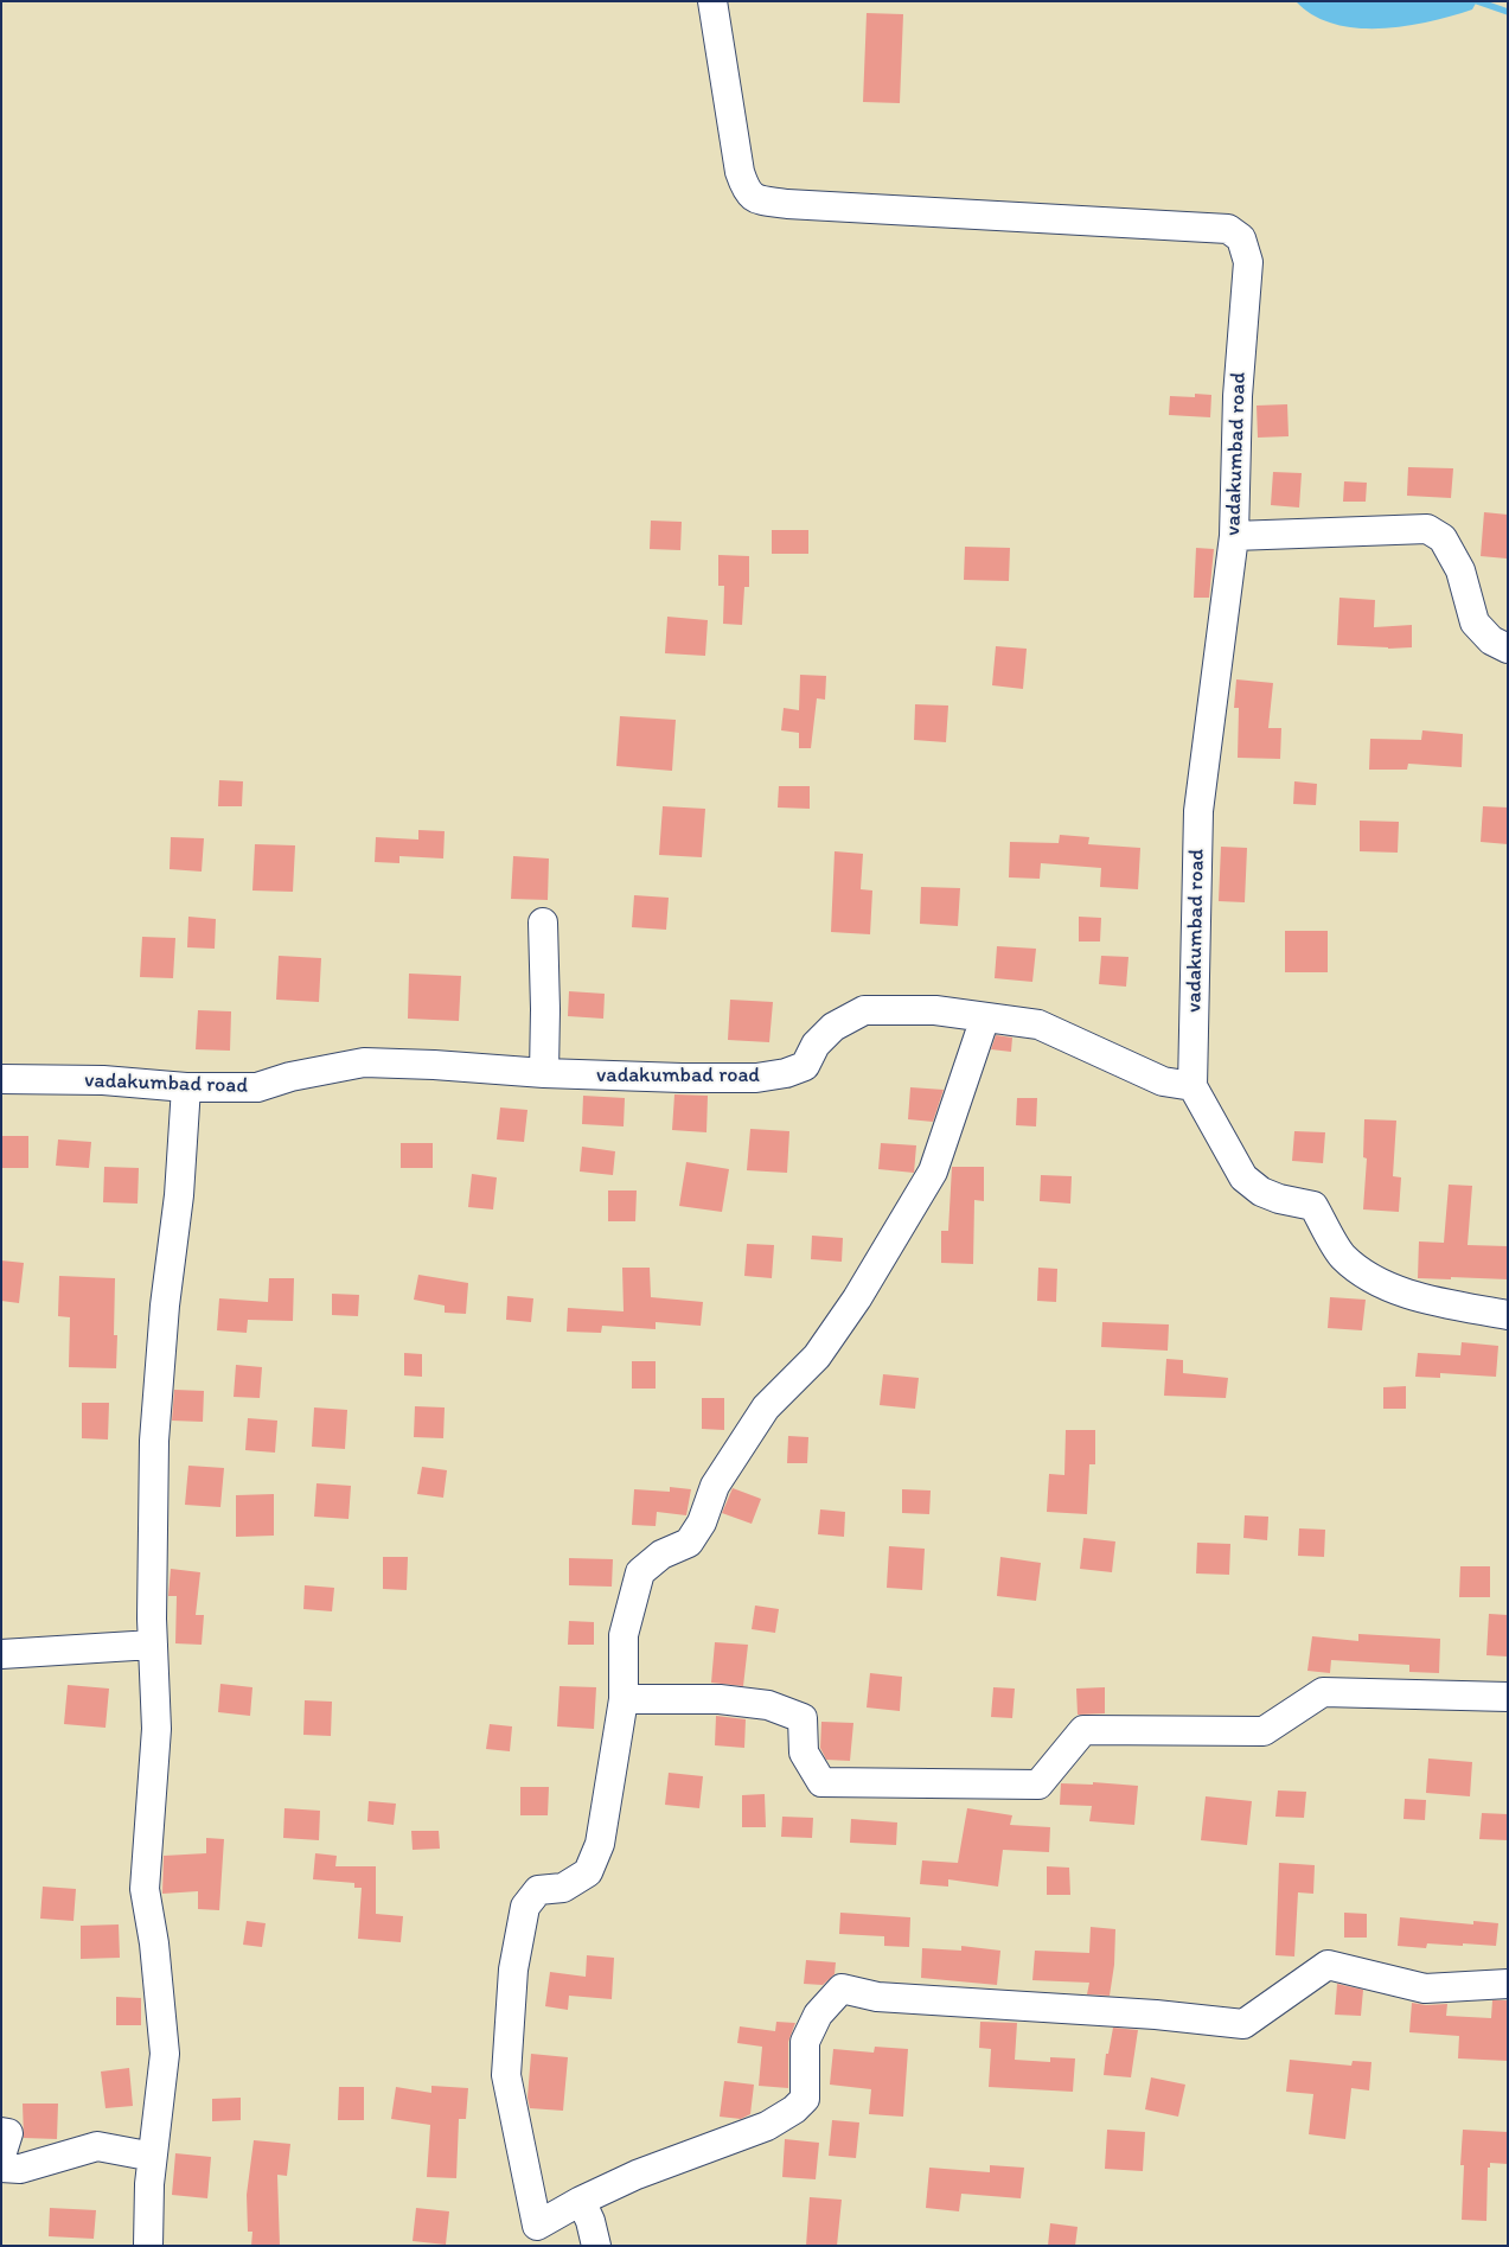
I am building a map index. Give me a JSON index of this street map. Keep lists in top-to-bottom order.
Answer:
{
  "streets": {
    "street": ["vadakumbad road"]
  }
}
